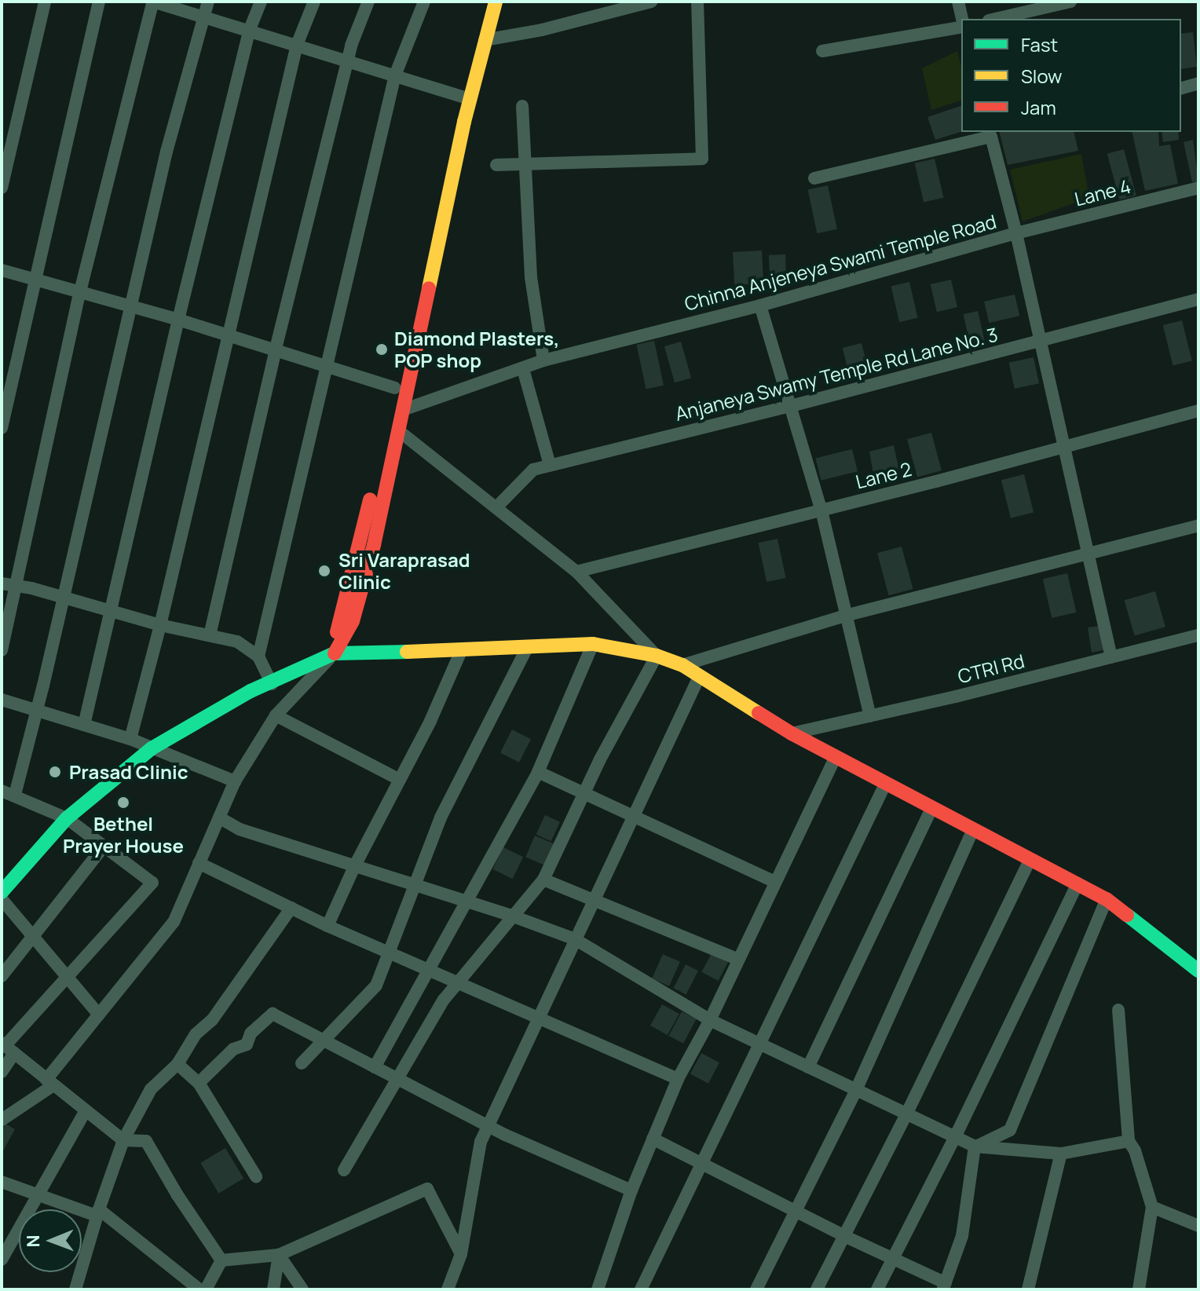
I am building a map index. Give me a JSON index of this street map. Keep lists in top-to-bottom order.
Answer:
{
  "streets": {
    "street": [
      "Lane 4",
      "Chinna Anjeneya Swami Temple Road",
      "Anjaneya Swamy Temple Rd Lane No. 3",
      "Lane 2",
      "CTRI Rd"
    ]
  },
  "crossings": [
    ["Lane 4", "Chinna Anjeneya Swami Temple Road"],
    ["Chinna Anjeneya Swami Temple Road", "Anjaneya Swamy Temple Rd Lane No. 3"],
    ["Chinna Anjeneya Swami Temple Road", "Lane 2"],
    ["Chinna Anjeneya Swami Temple Road", "CTRI Rd"]
  ],
  "places": [
    "Diamond Plasters, POP shop",
    "Sri Varaprasad Clinic",
    "Prasad Clinic",
    "Bethel Prayer House"
  ],
  "legend": ["Fast", "Slow", "Jam"],
  "north": "left"
}
